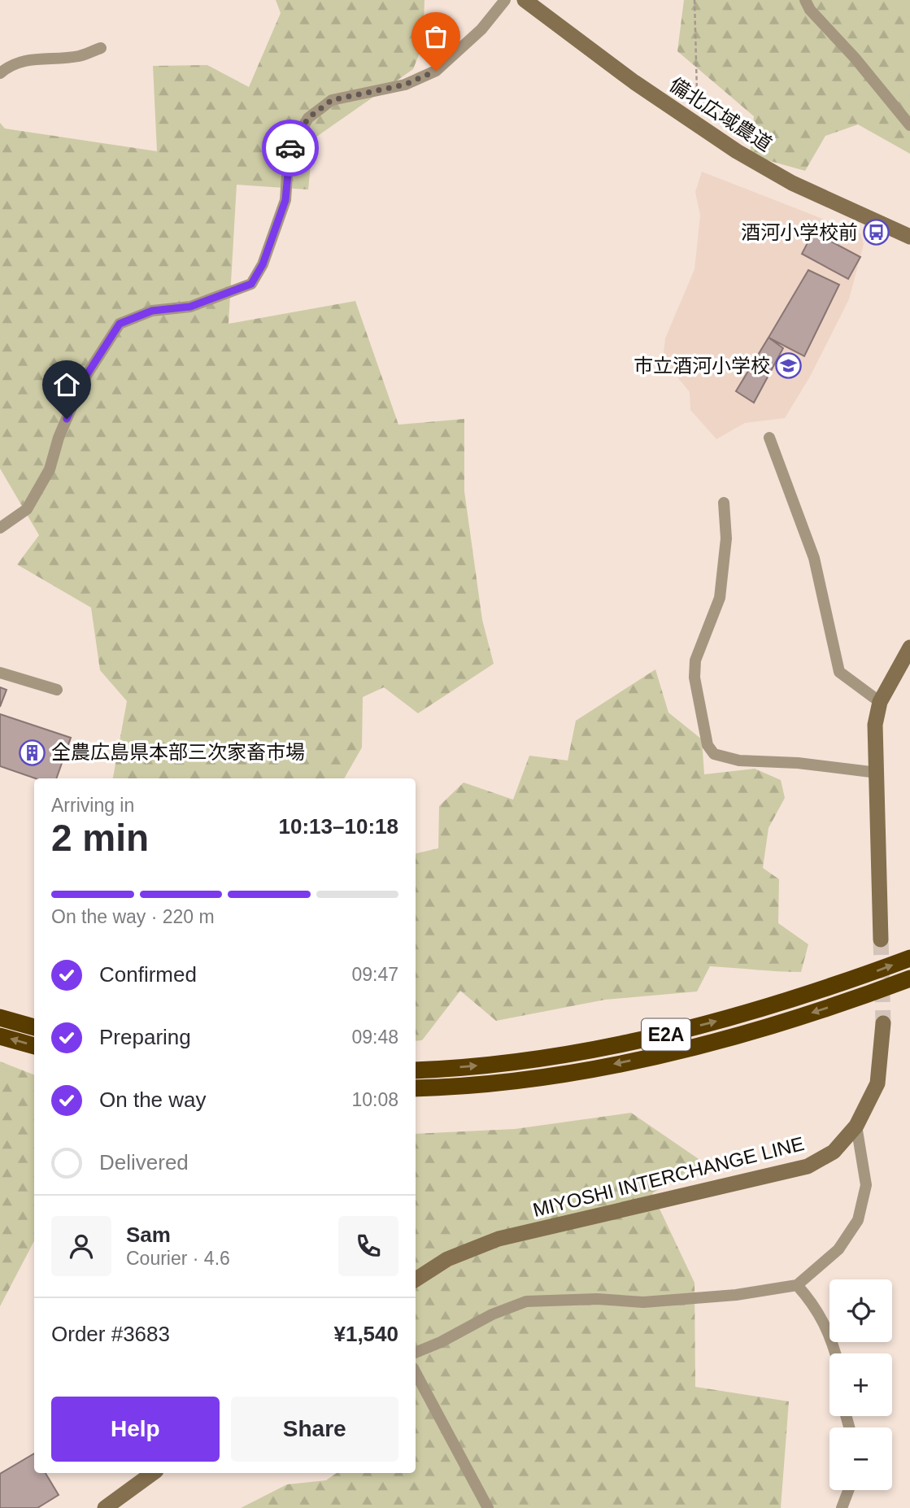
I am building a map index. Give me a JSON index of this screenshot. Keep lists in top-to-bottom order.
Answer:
{
  "streets": {
    "highway": ["E2A"],
    "main road": ["備北広域農道", "MIYOSHI INTERCHANGE LINE"]
  },
  "places": {
    "bus stop": ["酒河小学校前"],
    "school or university": ["市立酒河小学校"],
    "building": ["全農広島県本部三次家畜市場"]
  },
  "page": {
    "heading": ["2 min", "Arriving in", "10:13–10:18"],
    "panel": [
      "Sam",
      "Courier · 4.6",
      "Order #3683",
      "¥1,540"
    ],
    "bar": "On the way · 220 m",
    "list": [
      ["Confirmed", "09:47"],
      ["Preparing", "09:48"],
      ["On the way", "10:08"],
      "Delivered"
    ],
    "map_buttons": ["+", "−"],
    "buttons": ["Help", "Share"]
  }
}
